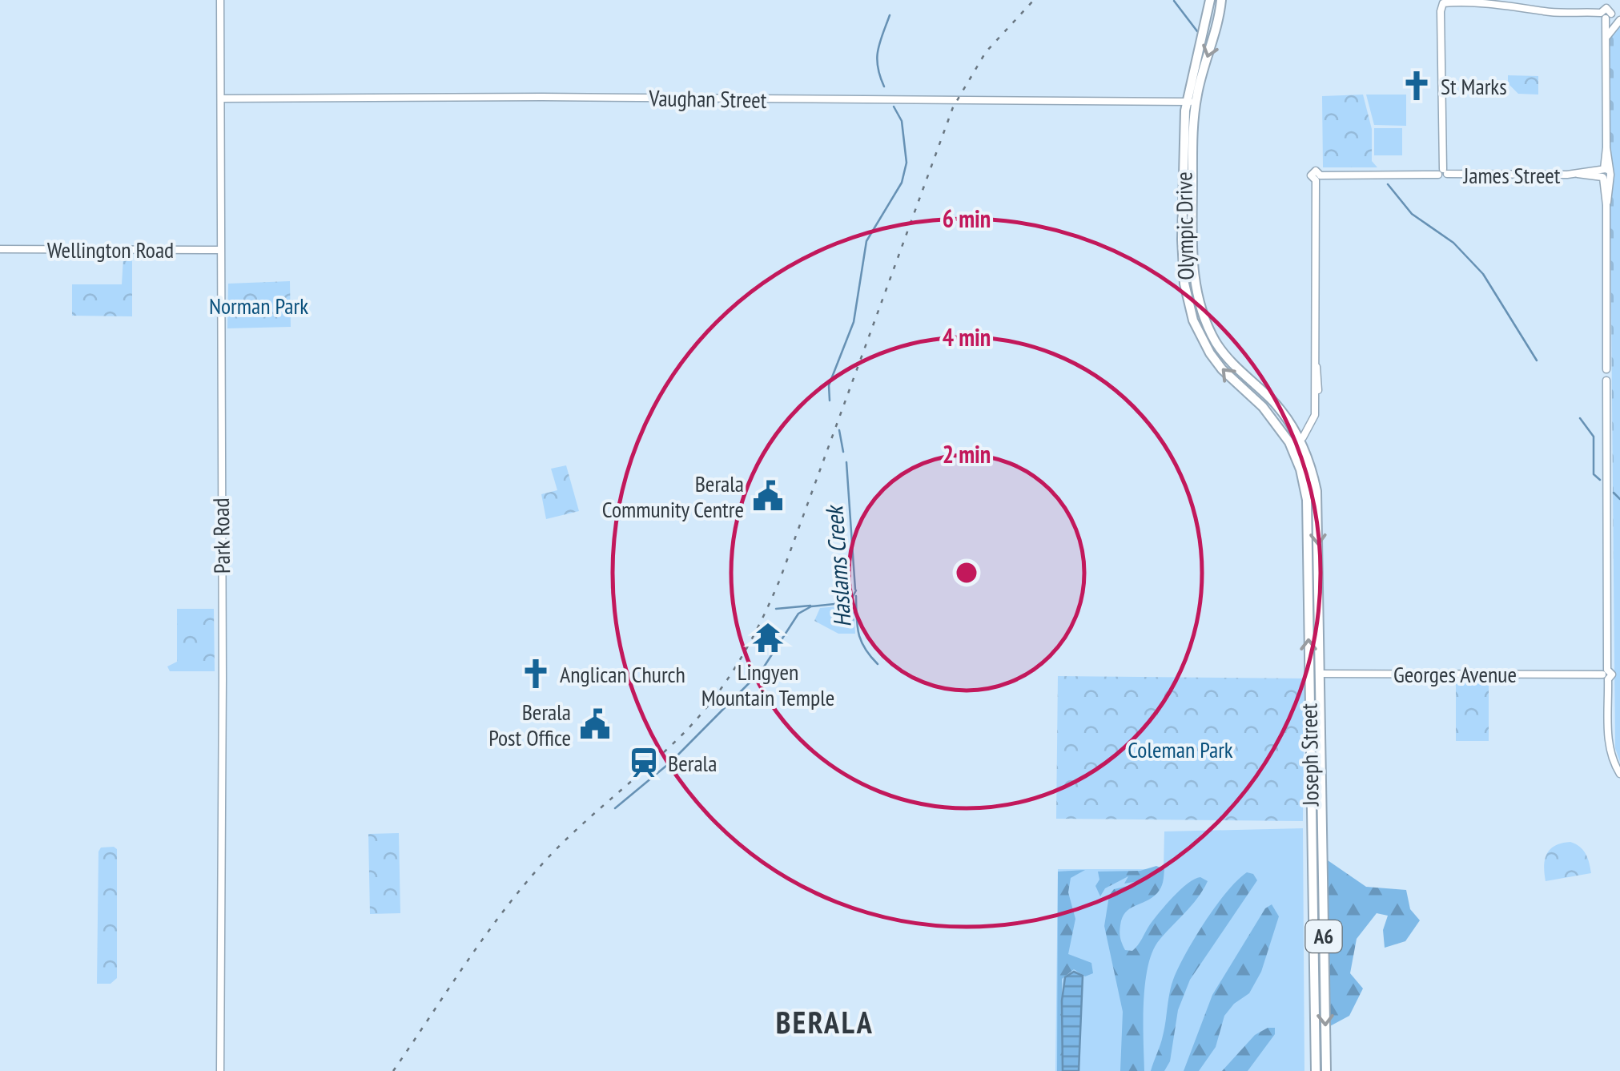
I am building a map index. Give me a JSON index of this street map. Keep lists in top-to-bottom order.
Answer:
{
  "streets": {
    "highway": [
      "Olympic Drive",
      "Georges Avenue",
      "Joseph Street",
      "A6"
    ],
    "main road": [
      "Vaughan Street",
      "James Street",
      "Wellington Road",
      "Park Road"
    ]
  },
  "crossings": [
    ["Vaughan Street", "Olympic Drive"],
    ["Vaughan Street", "Park Road"],
    ["James Street", "Joseph Street"],
    ["Olympic Drive", "Joseph Street"],
    ["Wellington Road", "Park Road"],
    ["Georges Avenue", "Joseph Street"]
  ],
  "districts": ["BERALA"],
  "water": ["Haslams Creek"],
  "parks": ["Norman Park", "Coleman Park"],
  "places": {
    "church": ["St Marks", "Anglican Church"],
    "public building": ["Berala Community Centre", "Berala Post Office"],
    "temple": ["Lingyen Mountain Temple"],
    "station": ["Berala"]
  },
  "rings": ["6 min", "4 min", "2 min"]
}
